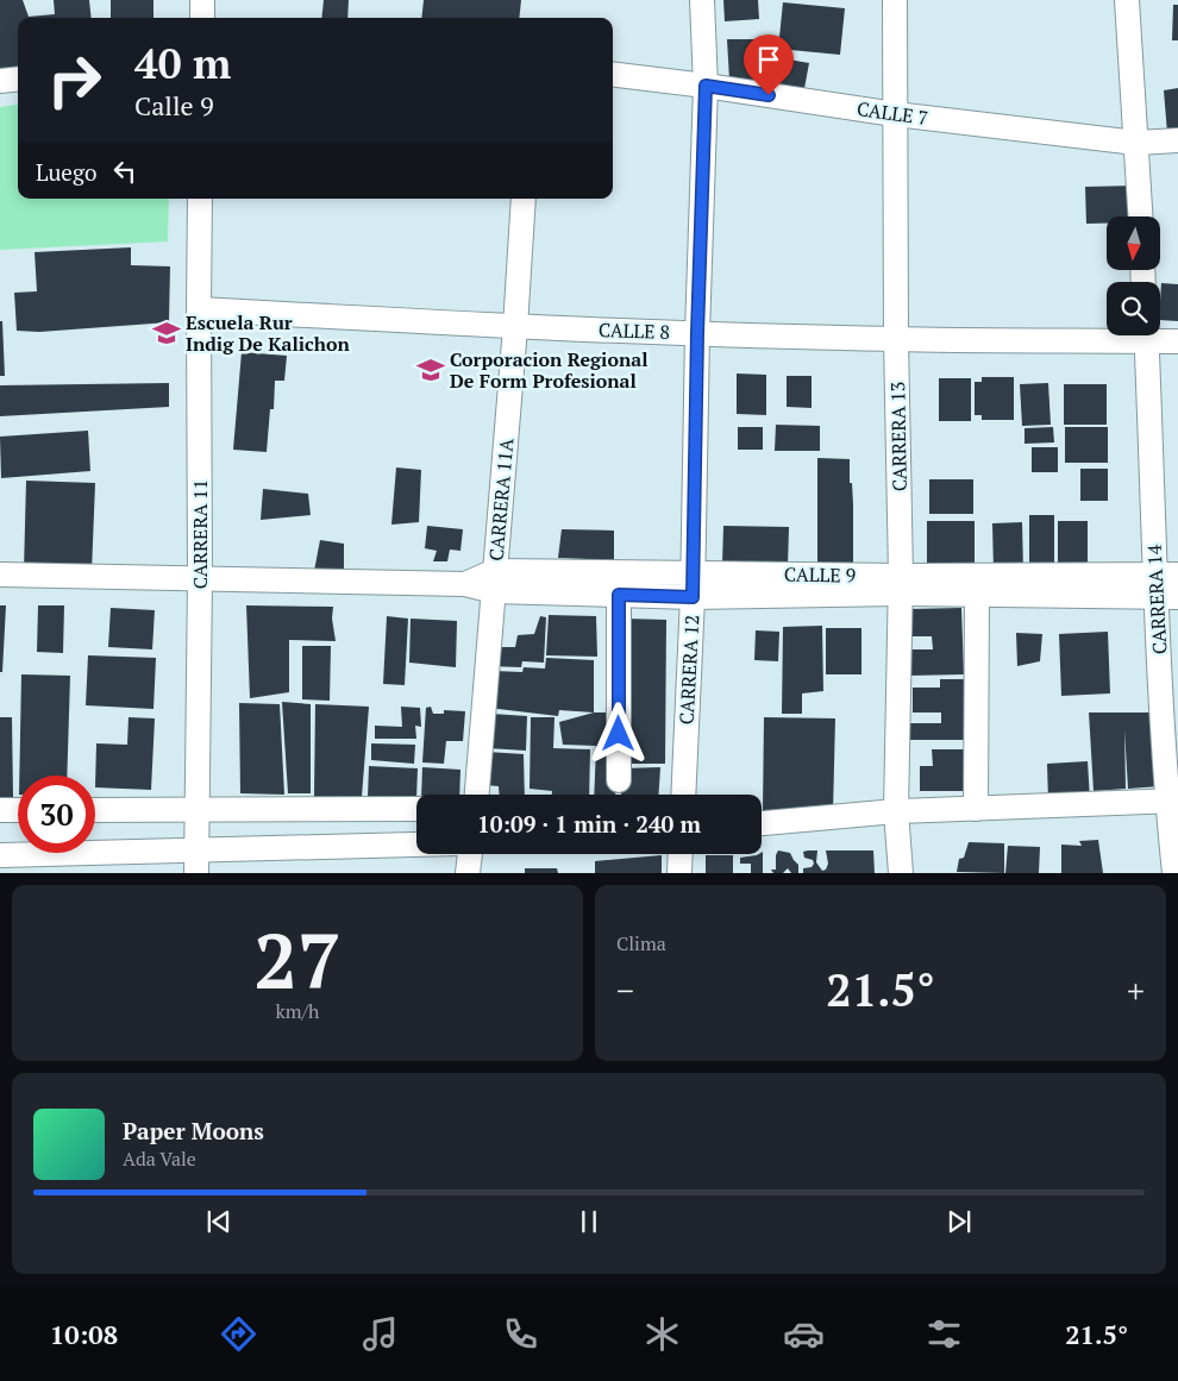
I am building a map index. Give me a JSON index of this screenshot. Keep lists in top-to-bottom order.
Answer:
{
  "streets": {
    "street": [
      "CALLE 7",
      "CALLE 8",
      "CARRERA 13",
      "CARRERA 11A",
      "CARRERA 11",
      "CALLE 9",
      "CARRERA 14",
      "CARRERA 12"
    ]
  },
  "crossings": [
    ["CALLE 7", "CARRERA 13"],
    ["CALLE 7", "CARRERA 12"],
    ["CALLE 8", "CARRERA 13"],
    ["CALLE 8", "CARRERA 11A"],
    ["CALLE 8", "CARRERA 11"],
    ["CALLE 8", "CARRERA 12"],
    ["CARRERA 13", "CALLE 9"],
    ["CARRERA 11A", "CALLE 9"],
    ["CARRERA 11", "CALLE 9"],
    ["CALLE 9", "CARRERA 14"],
    ["CALLE 9", "CARRERA 12"]
  ],
  "places": {
    "school or university": ["Escuela Rur Indig De Kalichon", "Corporacion Regional De Form Profesional"]
  },
  "north": "bottom",
  "page": {
    "turn": ["40 m", "Calle 9"],
    "then": "Luego",
    "limit": "30",
    "trip": "10:09 · 1 min · 240 m",
    "tile": [
      ["27", "km/h"],
      "Clima"
    ],
    "heat": ["−", "21.5°", "+"],
    "song": ["Paper Moons", "Ada Vale"],
    "tabs": ["10:08", "21.5°"]
  }
}
